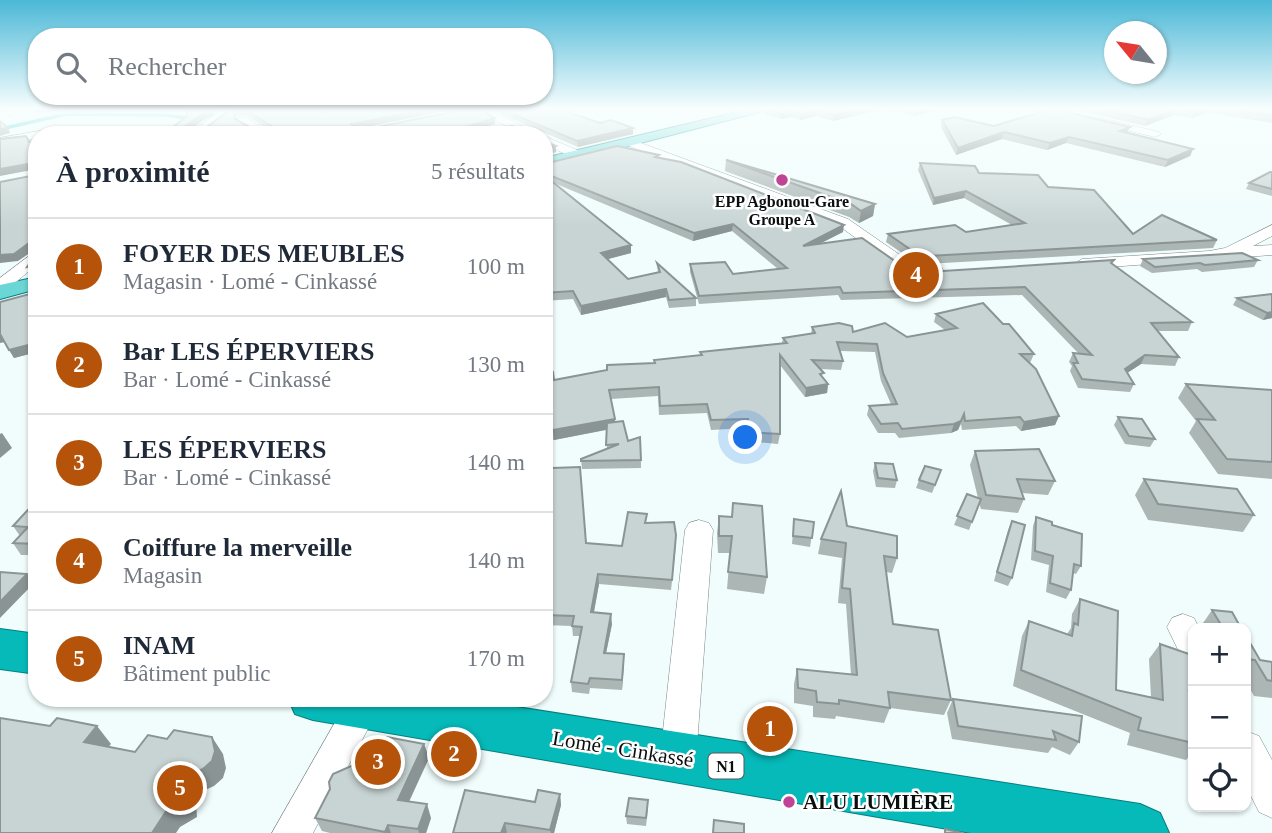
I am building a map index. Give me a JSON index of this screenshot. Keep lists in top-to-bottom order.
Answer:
{
  "streets": {
    "highway": ["Lomé - Cinkassé", "N1"]
  },
  "places": ["EPP Agbonou-Gare Groupe A", "ALU LUMIÈRE"],
  "north": "top left",
  "page": {
    "search": "Rechercher",
    "heading": ["À proximité", "5 résultats"],
    "list": [
      {
        "mark": "1",
        "name": "FOYER DES MEUBLES",
        "note": "Magasin · Lomé - Cinkassé",
        "value": "100 m"
      },
      {
        "mark": "2",
        "name": "Bar LES ÉPERVIERS",
        "note": "Bar · Lomé - Cinkassé",
        "value": "130 m"
      },
      {
        "mark": "3",
        "name": "LES ÉPERVIERS",
        "note": "Bar · Lomé - Cinkassé",
        "value": "140 m"
      },
      {
        "mark": "4",
        "name": "Coiffure la merveille",
        "note": "Magasin",
        "value": "140 m"
      },
      {
        "mark": "5",
        "name": "INAM",
        "note": "Bâtiment public",
        "value": "170 m"
      }
    ],
    "pins": [
      "4",
      "1",
      "2",
      "3",
      "5"
    ],
    "map_buttons": ["+", "−"]
  }
}
